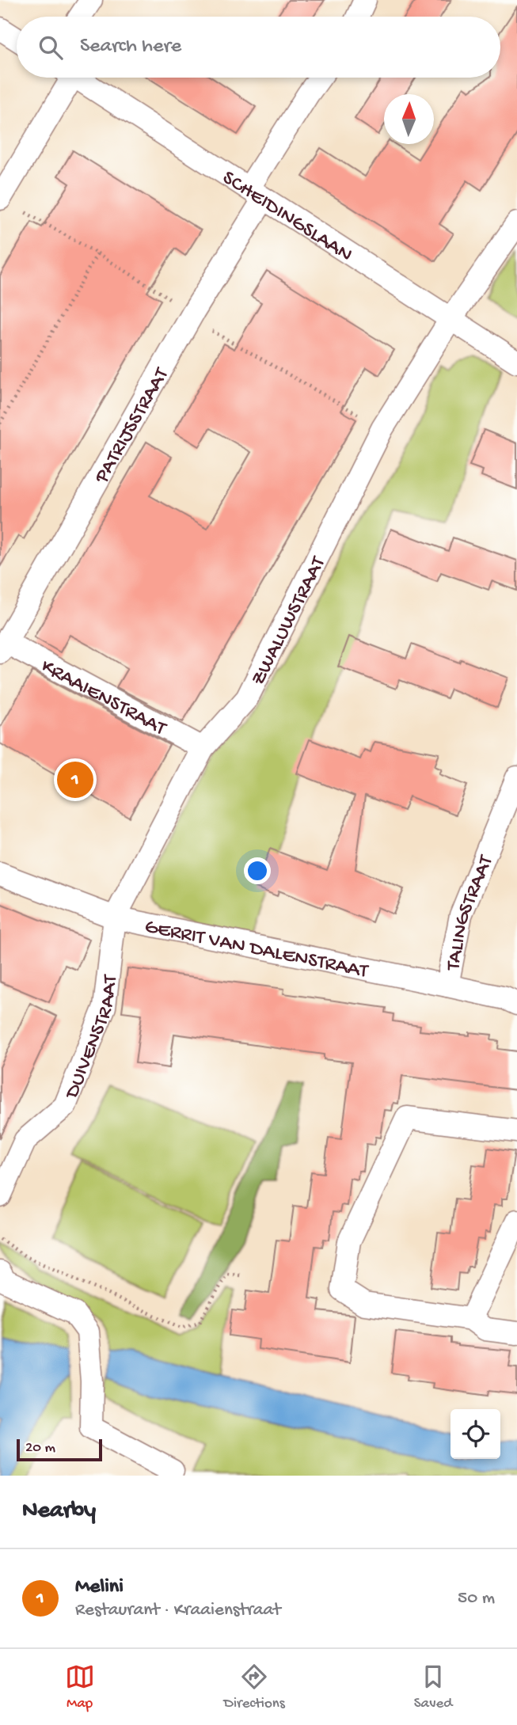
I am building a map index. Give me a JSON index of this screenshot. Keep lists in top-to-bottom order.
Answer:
{
  "streets": {
    "street": [
      "SCHEIDINGSLAAN",
      "PATRIJSSTRAAT",
      "ZWALUWSTRAAT",
      "KRAAIENSTRAAT",
      "TALINGSTRAAT",
      "GERRIT VAN DALENSTRAAT",
      "DUIVENSTRAAT"
    ]
  },
  "crossings": [
    ["SCHEIDINGSLAAN", "PATRIJSSTRAAT"],
    ["SCHEIDINGSLAAN", "ZWALUWSTRAAT"],
    ["PATRIJSSTRAAT", "KRAAIENSTRAAT"],
    ["ZWALUWSTRAAT", "KRAAIENSTRAAT"],
    ["ZWALUWSTRAAT", "GERRIT VAN DALENSTRAAT"],
    ["ZWALUWSTRAAT", "DUIVENSTRAAT"],
    ["TALINGSTRAAT", "GERRIT VAN DALENSTRAAT"],
    ["GERRIT VAN DALENSTRAAT", "DUIVENSTRAAT"]
  ],
  "scale_bar": "20 m",
  "north": "top",
  "page": {
    "search": "Search here",
    "pins": "1",
    "scale": "20 m",
    "heading": "Nearby",
    "list": [
      {
        "mark": "1",
        "name": "Melini",
        "note": "Restaurant · Kraaienstraat",
        "value": "50 m"
      }
    ],
    "nav": ["Map", "Directions", "Saved"]
  }
}
